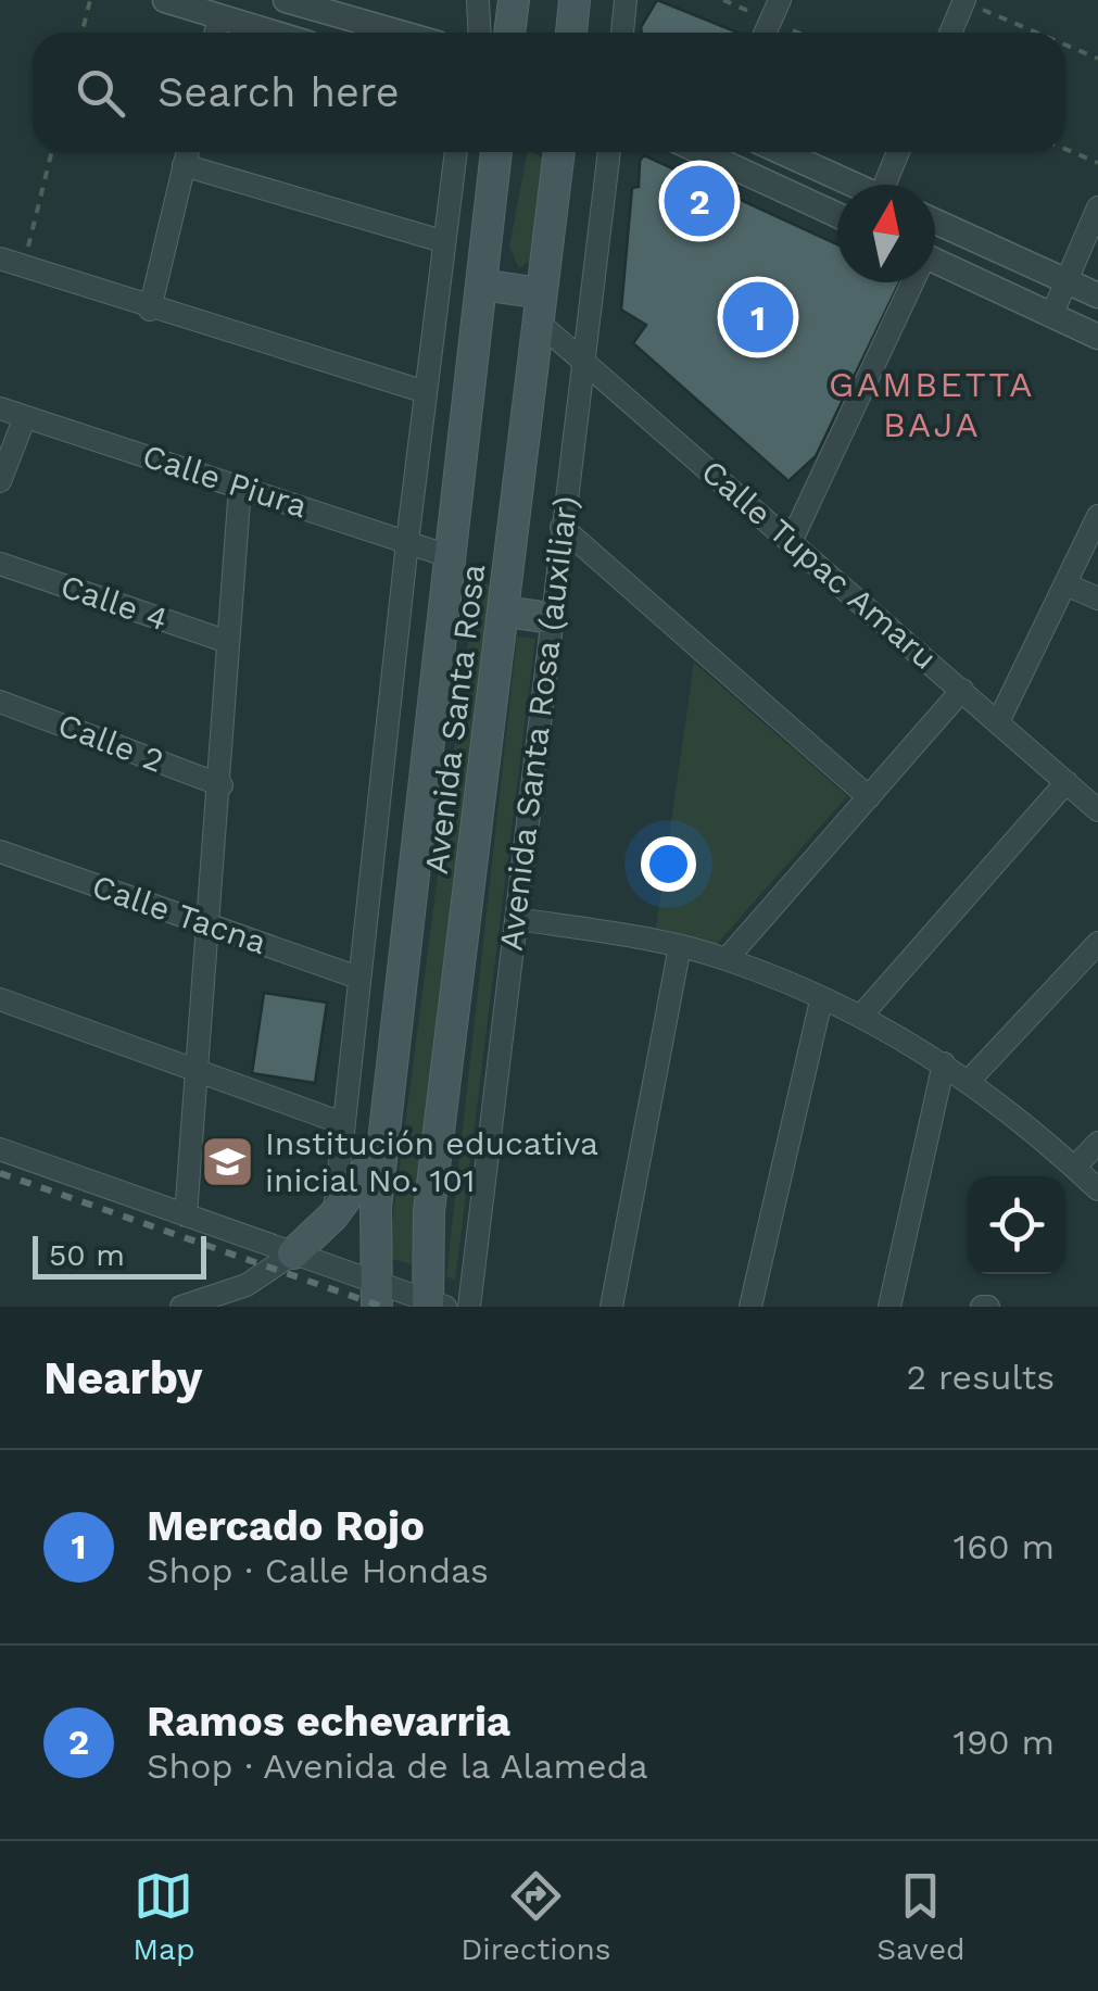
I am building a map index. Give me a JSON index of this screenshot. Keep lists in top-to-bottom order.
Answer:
{
  "streets": {
    "main road": ["Avenida Santa Rosa"],
    "street": [
      "Calle Piura",
      "Calle Tupac Amaru",
      "Calle 4",
      "Avenida Santa Rosa (auxiliar)",
      "Calle 2",
      "Calle Tacna"
    ]
  },
  "crossings": [
    ["Calle Piura", "Avenida Santa Rosa"],
    ["Calle Tupac Amaru", "Avenida Santa Rosa"],
    ["Calle Tupac Amaru", "Avenida Santa Rosa (auxiliar)"]
  ],
  "districts": ["GAMBETTA BAJA"],
  "places": {
    "school or university": ["Institución educativa inicial No. 101"]
  },
  "scale_bar": "50 m",
  "north": "top",
  "page": {
    "search": "Search here",
    "pins": ["2", "1"],
    "scale": "50 m",
    "heading": ["Nearby", "2 results"],
    "list": [
      {
        "mark": "1",
        "name": "Mercado Rojo",
        "note": "Shop · Calle Hondas",
        "value": "160 m"
      },
      {
        "mark": "2",
        "name": "Ramos echevarria",
        "note": "Shop · Avenida de la Alameda",
        "value": "190 m"
      }
    ],
    "nav": ["Map", "Directions", "Saved"]
  }
}
